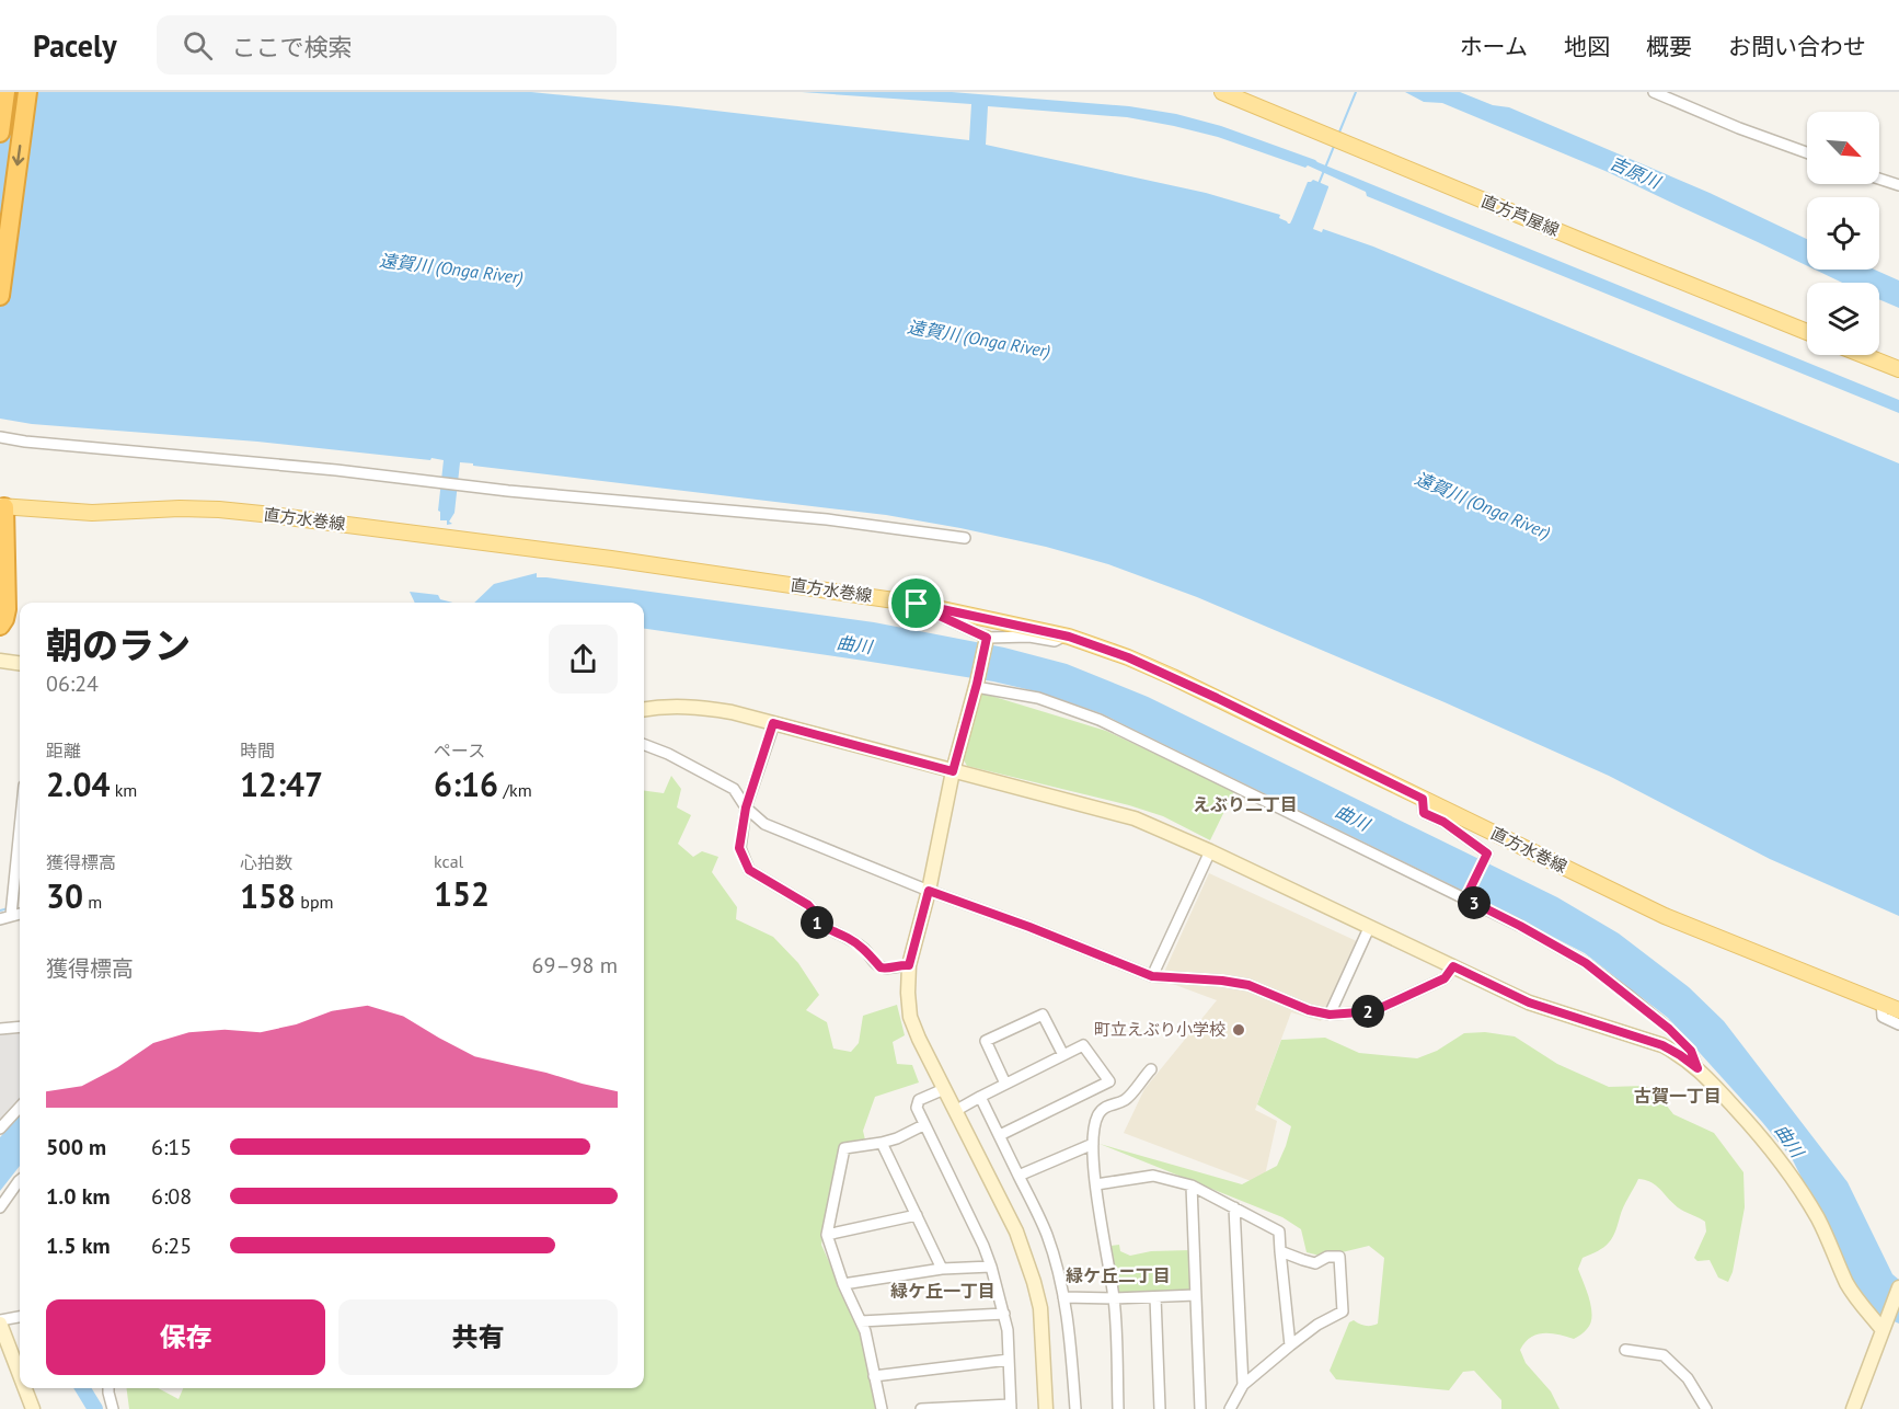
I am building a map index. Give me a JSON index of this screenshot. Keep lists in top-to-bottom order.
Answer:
{
  "streets": {
    "main road": ["直方芦屋線", "直方水巻線"]
  },
  "districts": [
    "えぶり二丁目",
    "古賀一丁目",
    "緑ケ丘二丁目",
    "緑ケ丘一丁目"
  ],
  "water": ["吉原川", "遠賀川 (Onga River)", "曲川"],
  "places": ["町立えぶり小学校"],
  "north": "bottom right",
  "page": {
    "header": "Pacely",
    "search": "ここで検索",
    "nav": [
      "ホーム",
      "地図",
      "概要",
      "お問い合わせ"
    ],
    "heading": ["朝のラン", "06:24"],
    "stats": [
      ["距離", "2.04 km"],
      ["時間", "12:47"],
      ["ペース", "6:16 /km"],
      ["獲得標高", "30 m"],
      ["心拍数", "158 bpm"],
      ["kcal", "152"]
    ],
    "pins": ["3", "1", "2"],
    "chart": ["獲得標高", "69–98 m"],
    "list": [
      {
        "name": "500 m",
        "note": "6:15"
      },
      {
        "name": "1.0 km",
        "note": "6:08"
      },
      {
        "name": "1.5 km",
        "note": "6:25"
      }
    ],
    "buttons": ["保存", "共有"]
  }
}
